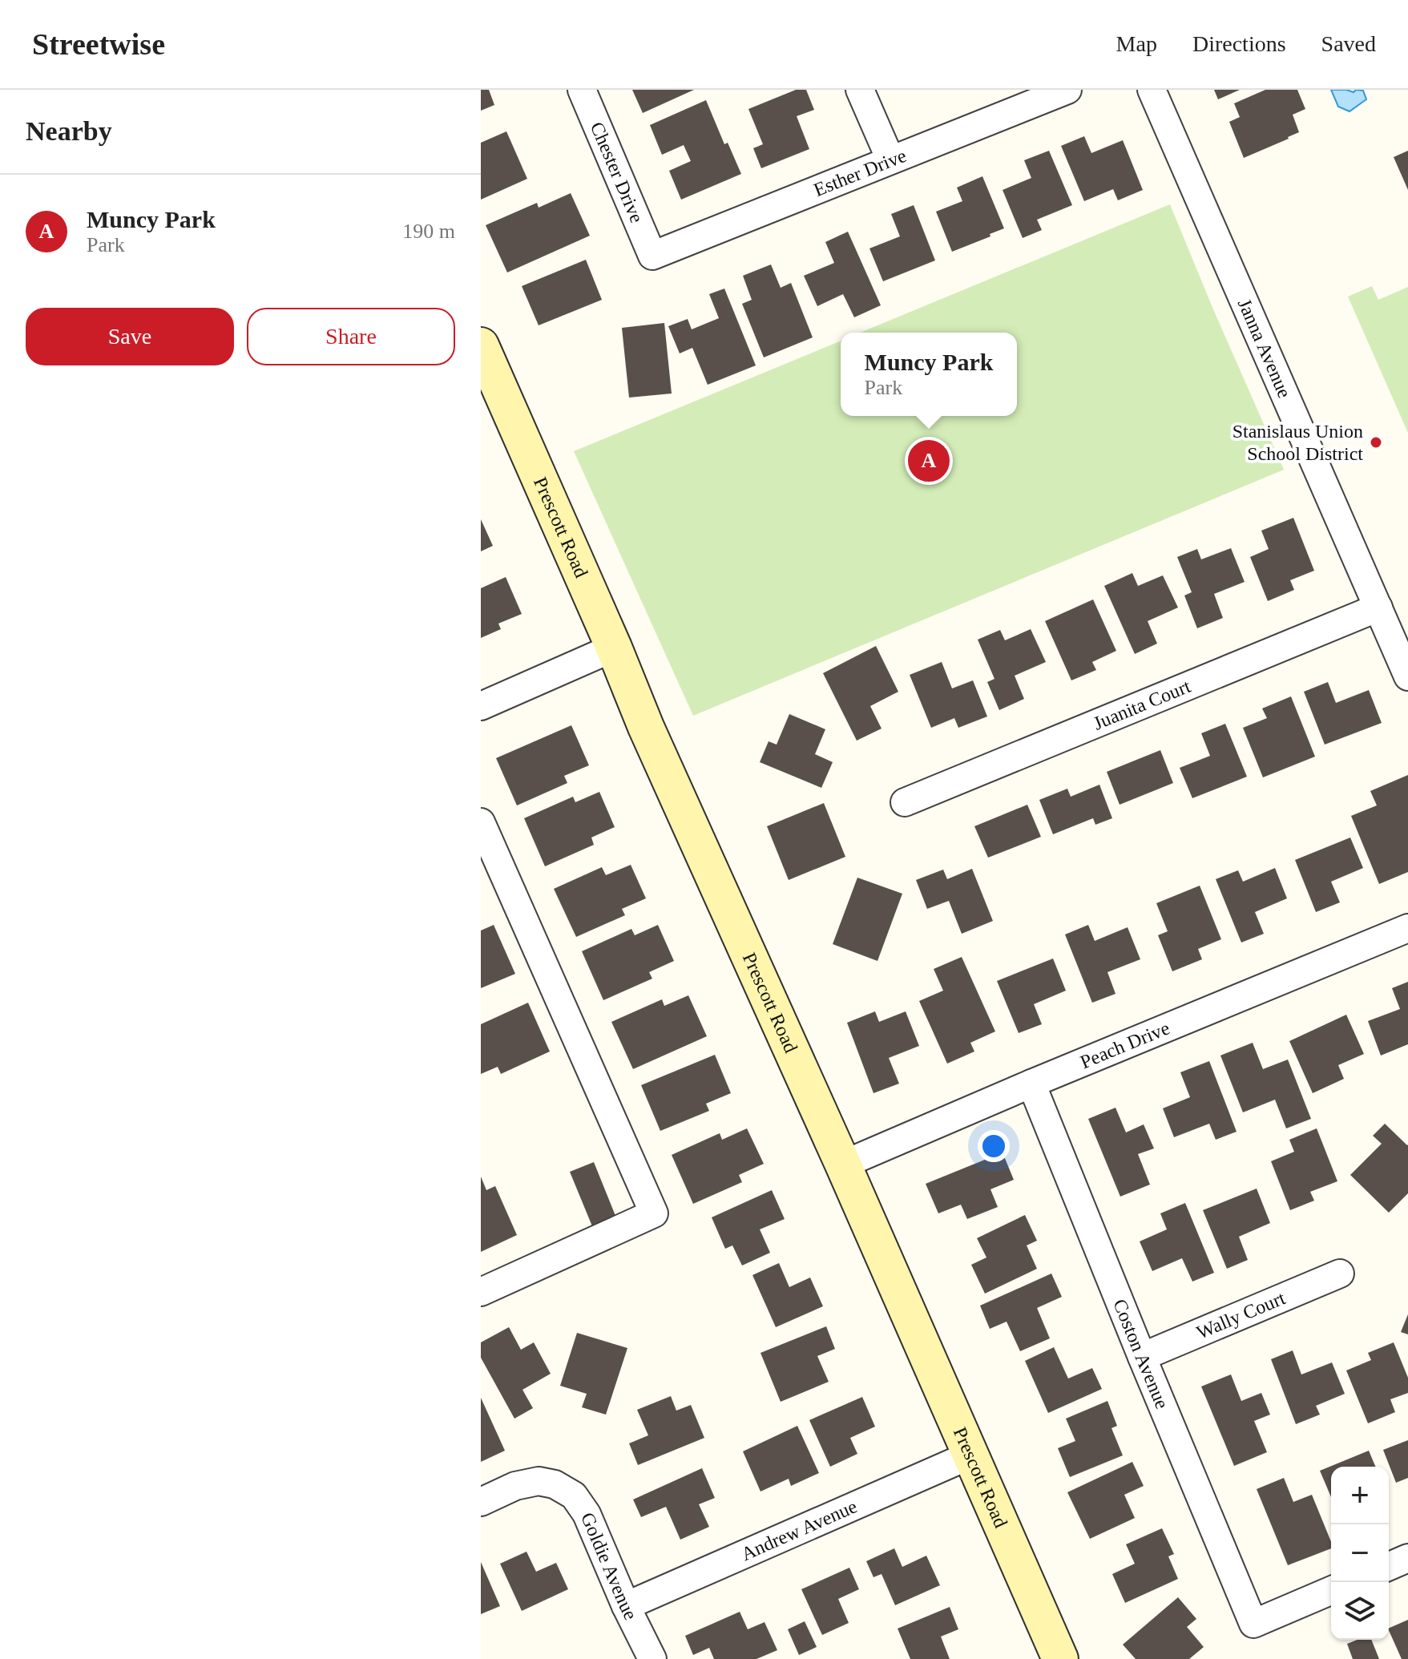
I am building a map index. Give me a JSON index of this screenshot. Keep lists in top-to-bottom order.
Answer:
{
  "streets": {
    "main road": ["Prescott Road"],
    "street": [
      "Chester Drive",
      "Esther Drive",
      "Janna Avenue",
      "Juanita Court",
      "Peach Drive",
      "Wally Court",
      "Coston Avenue",
      "Andrew Avenue",
      "Goldie Avenue"
    ]
  },
  "crossings": [
    ["Chester Drive", "Esther Drive"],
    ["Janna Avenue", "Juanita Court"],
    ["Prescott Road", "Peach Drive"],
    ["Prescott Road", "Andrew Avenue"],
    ["Peach Drive", "Coston Avenue"],
    ["Wally Court", "Coston Avenue"],
    ["Andrew Avenue", "Goldie Avenue"]
  ],
  "places": ["Stanislaus Union School District"],
  "page": {
    "header": "Streetwise",
    "nav": ["Map", "Directions", "Saved"],
    "heading": "Nearby",
    "list": [
      {
        "mark": "A",
        "name": "Muncy Park",
        "note": "Park",
        "value": "190 m"
      }
    ],
    "buttons": ["Save", "Share"],
    "popup": ["Muncy Park", "Park"],
    "pins": "A",
    "map_buttons": ["+", "−"]
  }
}
